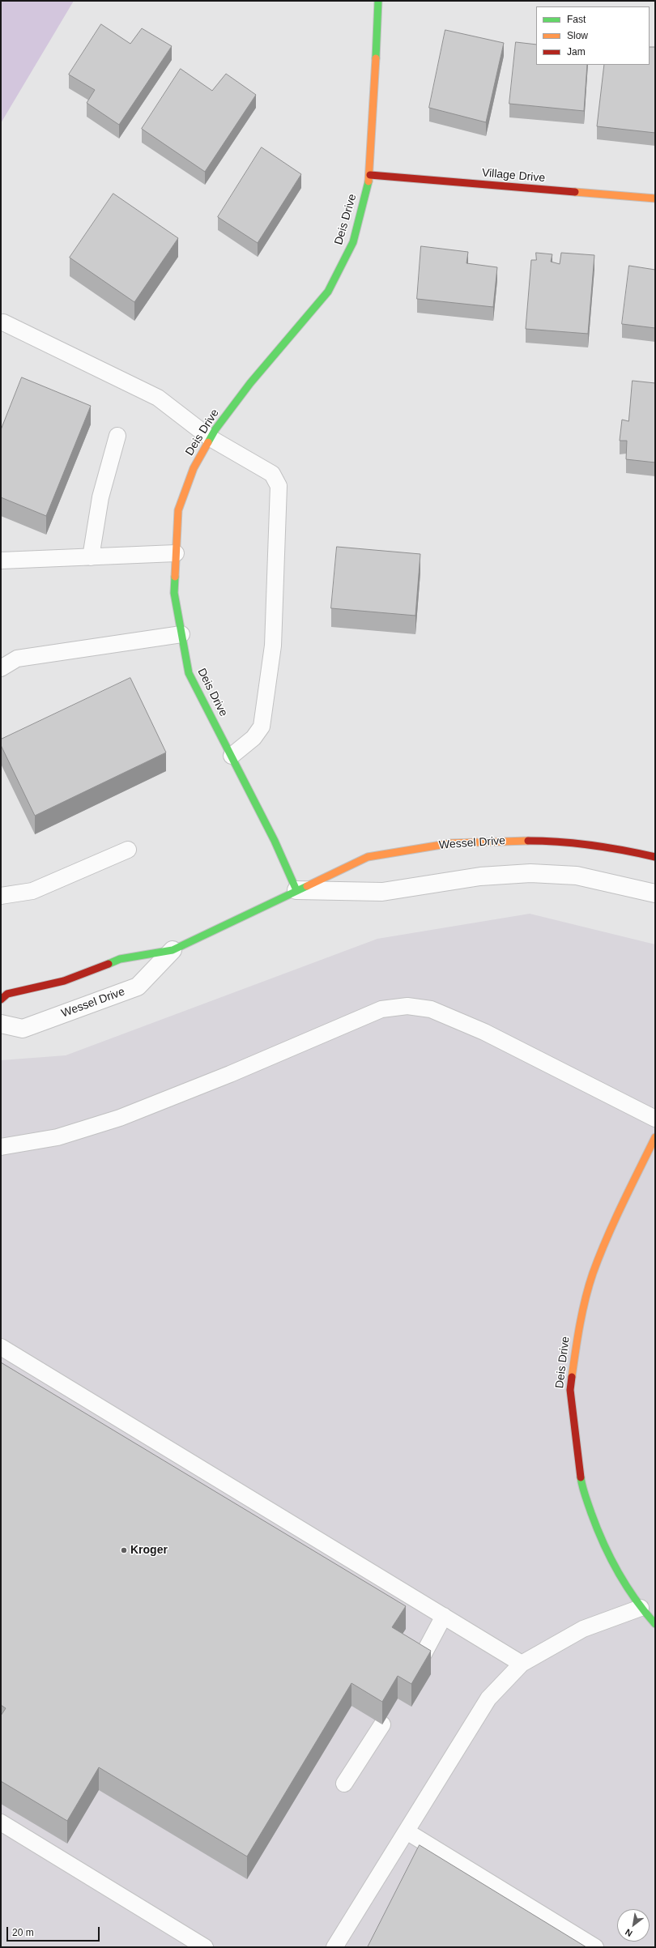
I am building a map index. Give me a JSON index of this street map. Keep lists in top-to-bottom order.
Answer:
{
  "streets": {
    "street": ["Village Drive", "Deis Drive", "Wessel Drive"]
  },
  "crossings": [
    ["Village Drive", "Deis Drive"],
    ["Deis Drive", "Wessel Drive"]
  ],
  "places": ["Kroger"],
  "legend": ["Fast", "Slow", "Jam"],
  "scale_bar": "20 m",
  "north": "bottom left"
}
